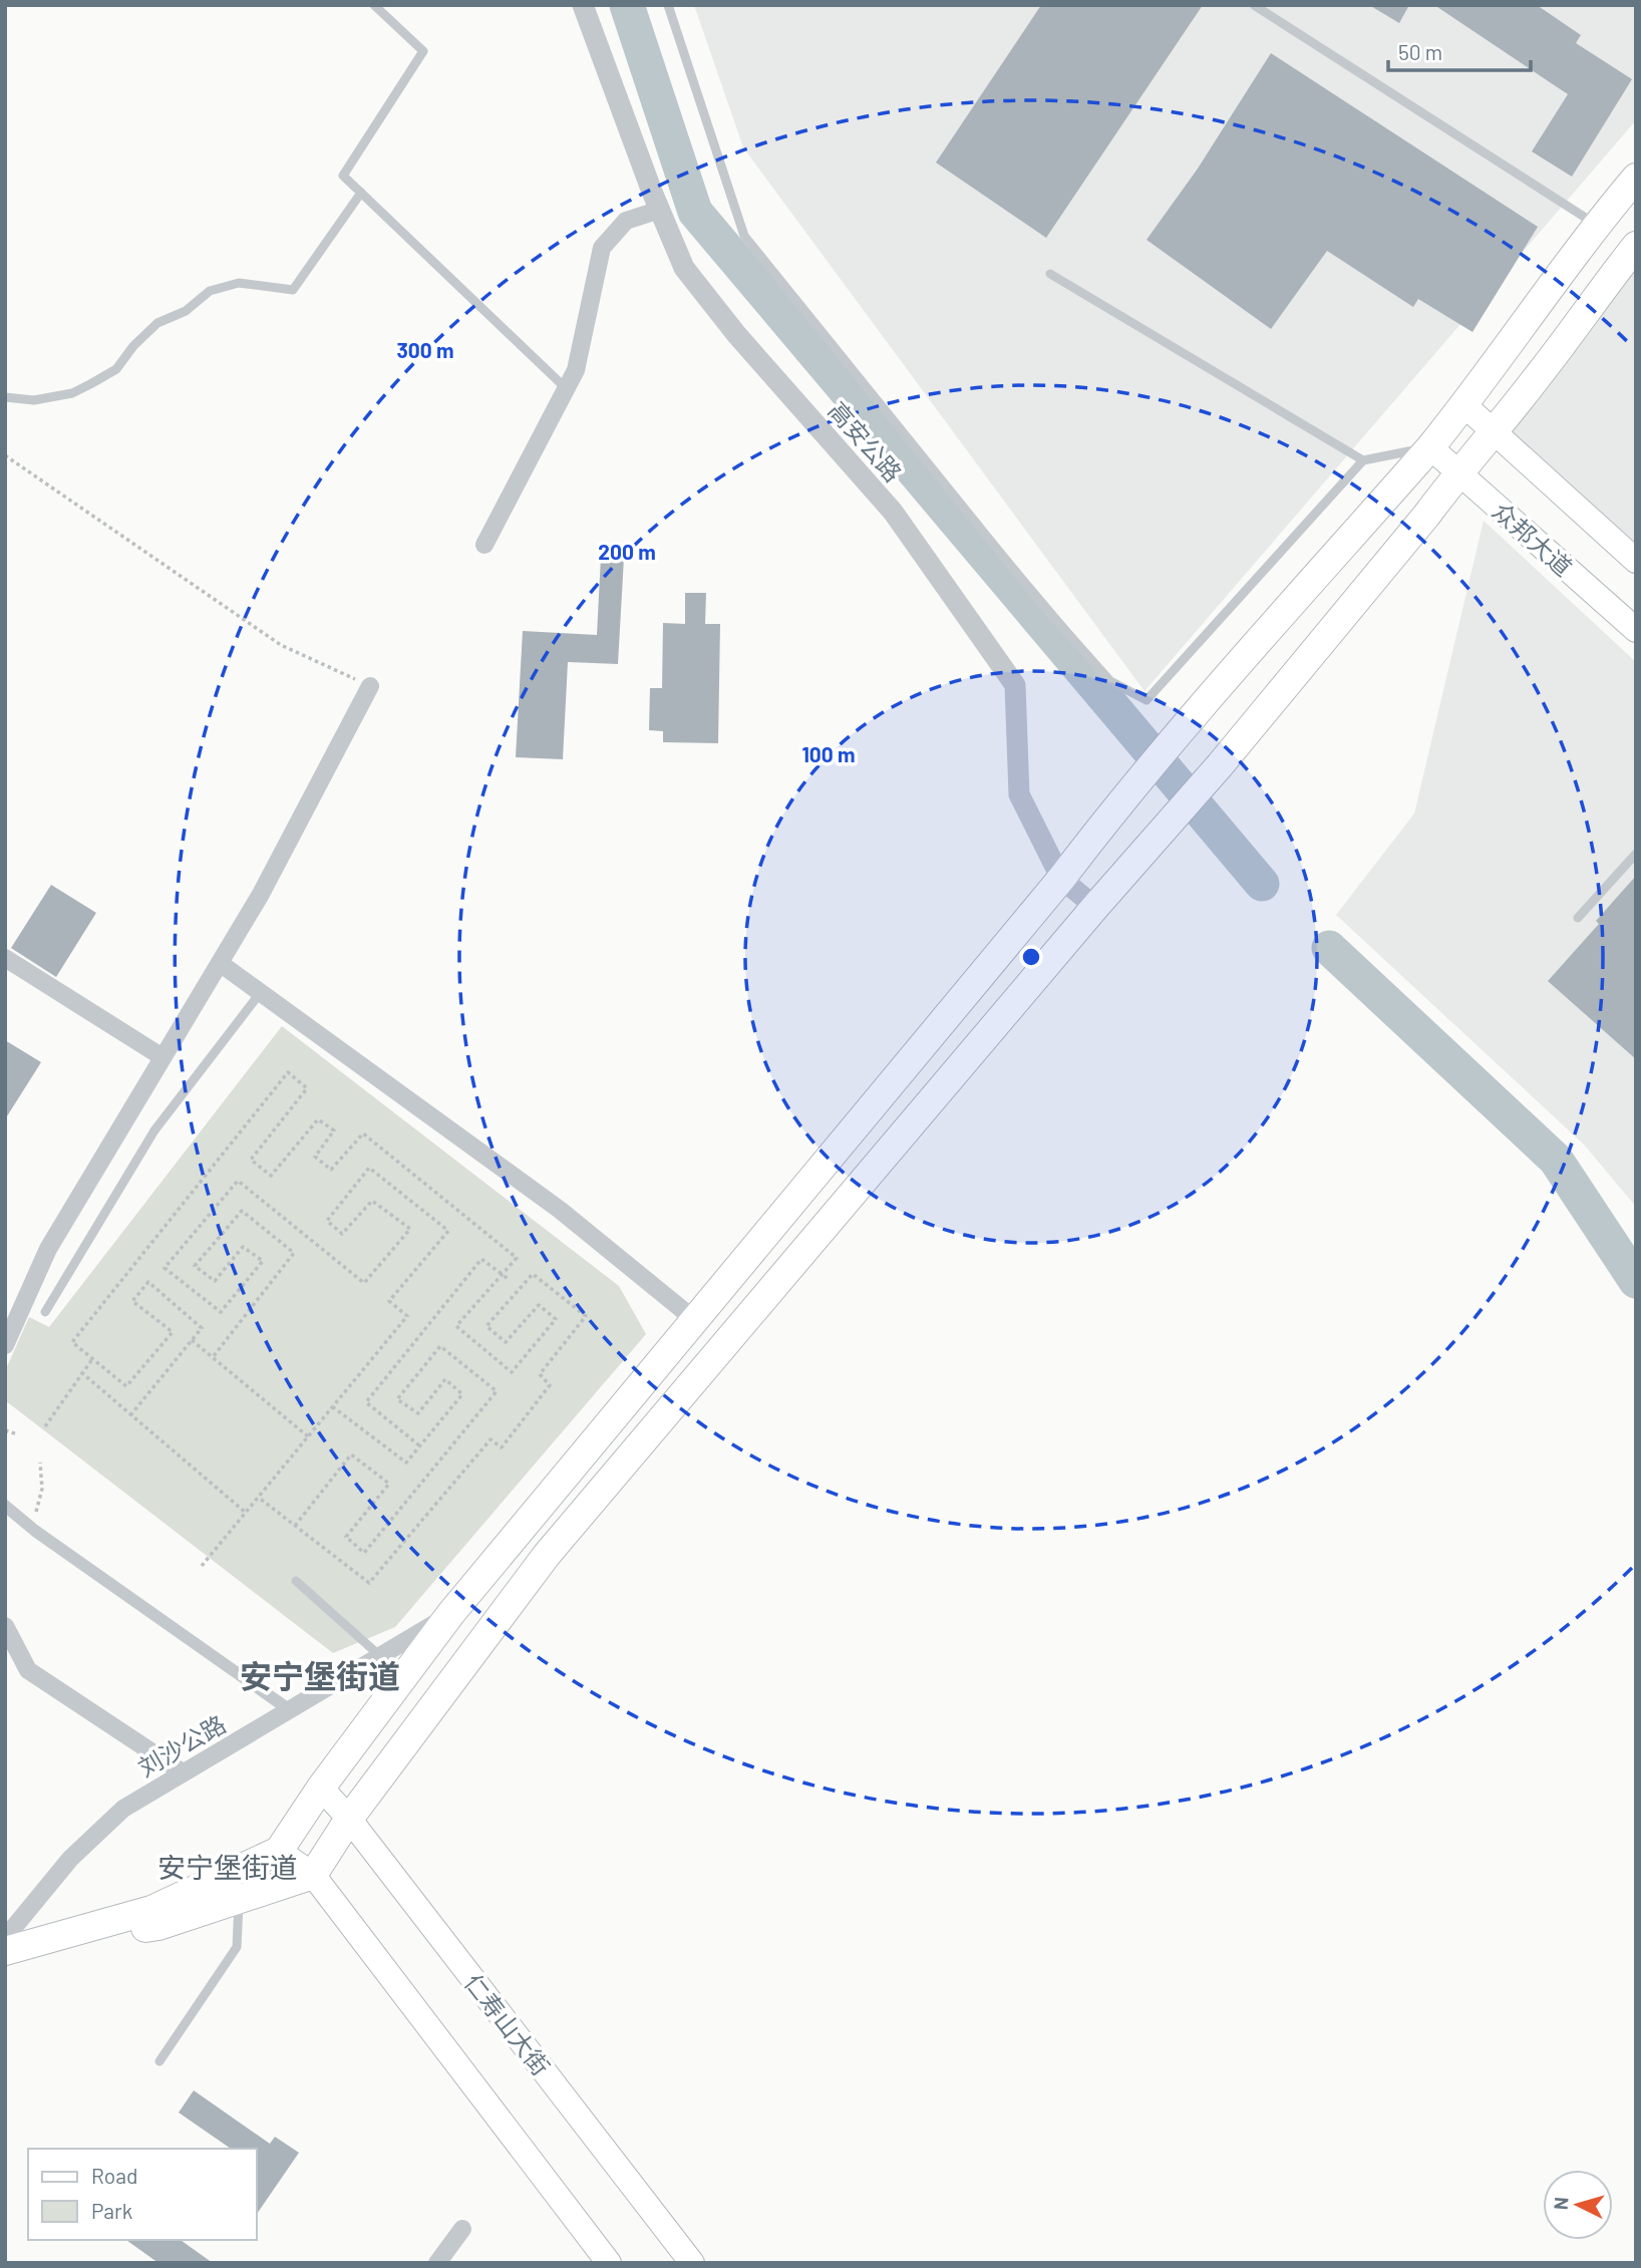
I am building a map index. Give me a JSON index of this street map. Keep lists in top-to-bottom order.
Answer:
{
  "streets": {
    "main road": ["众邦大道", "仁寿山大街"],
    "street": ["高安公路", "刘沙公路"]
  },
  "districts": ["安宁堡街道", "安宁堡街道"],
  "legend": ["Road", "Park"],
  "scale_bar": "50 m",
  "north": "left",
  "rings": ["300 m", "200 m", "100 m"]
}
